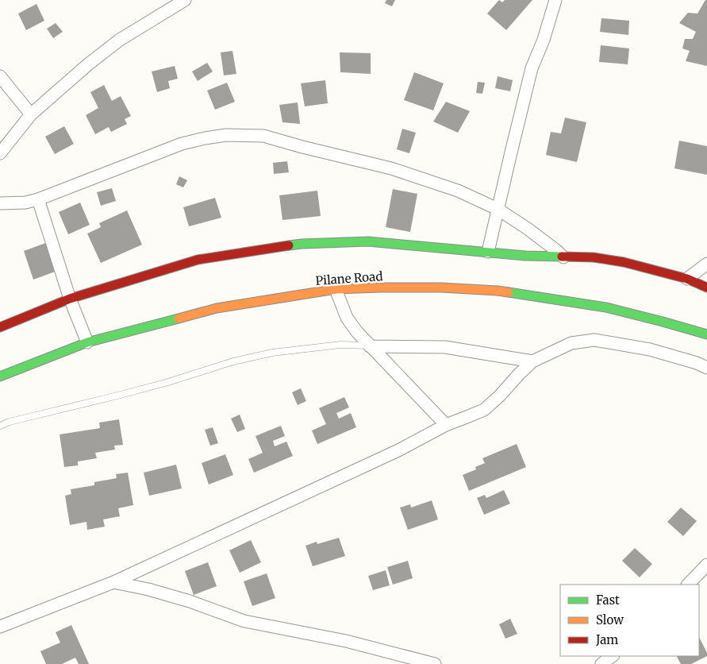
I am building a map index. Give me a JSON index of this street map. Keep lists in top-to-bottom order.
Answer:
{
  "streets": {
    "street": ["Pilane Road"]
  },
  "legend": ["Fast", "Slow", "Jam"]
}
